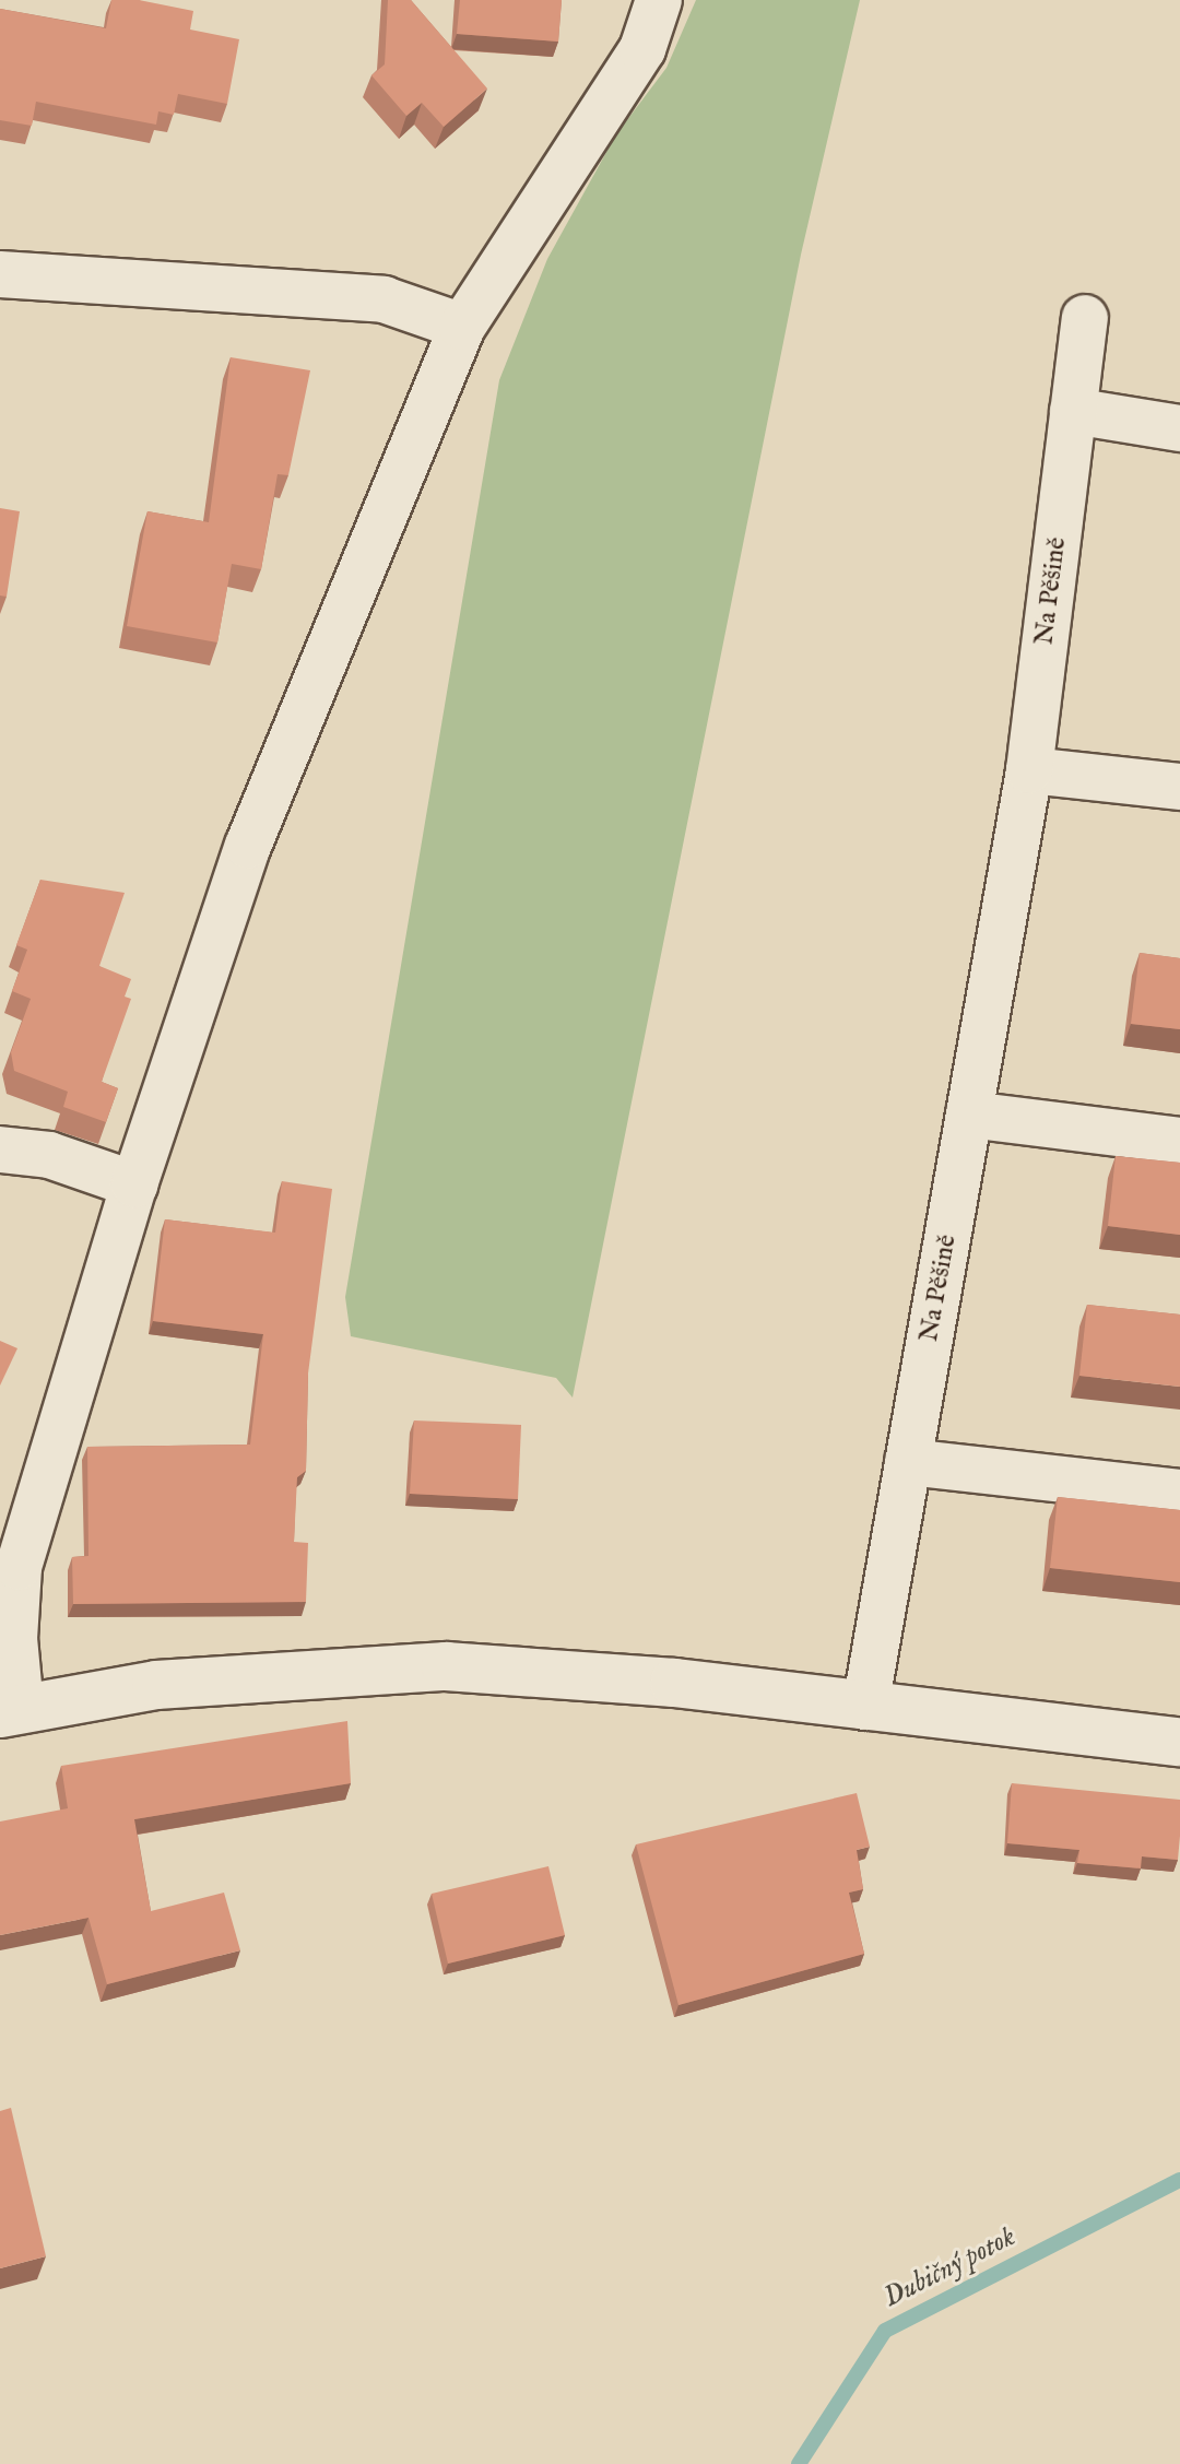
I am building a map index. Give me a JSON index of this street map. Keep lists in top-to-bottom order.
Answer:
{
  "streets": {
    "street": ["Na Pěšině"]
  },
  "water": ["Dubičný potok"]
}
